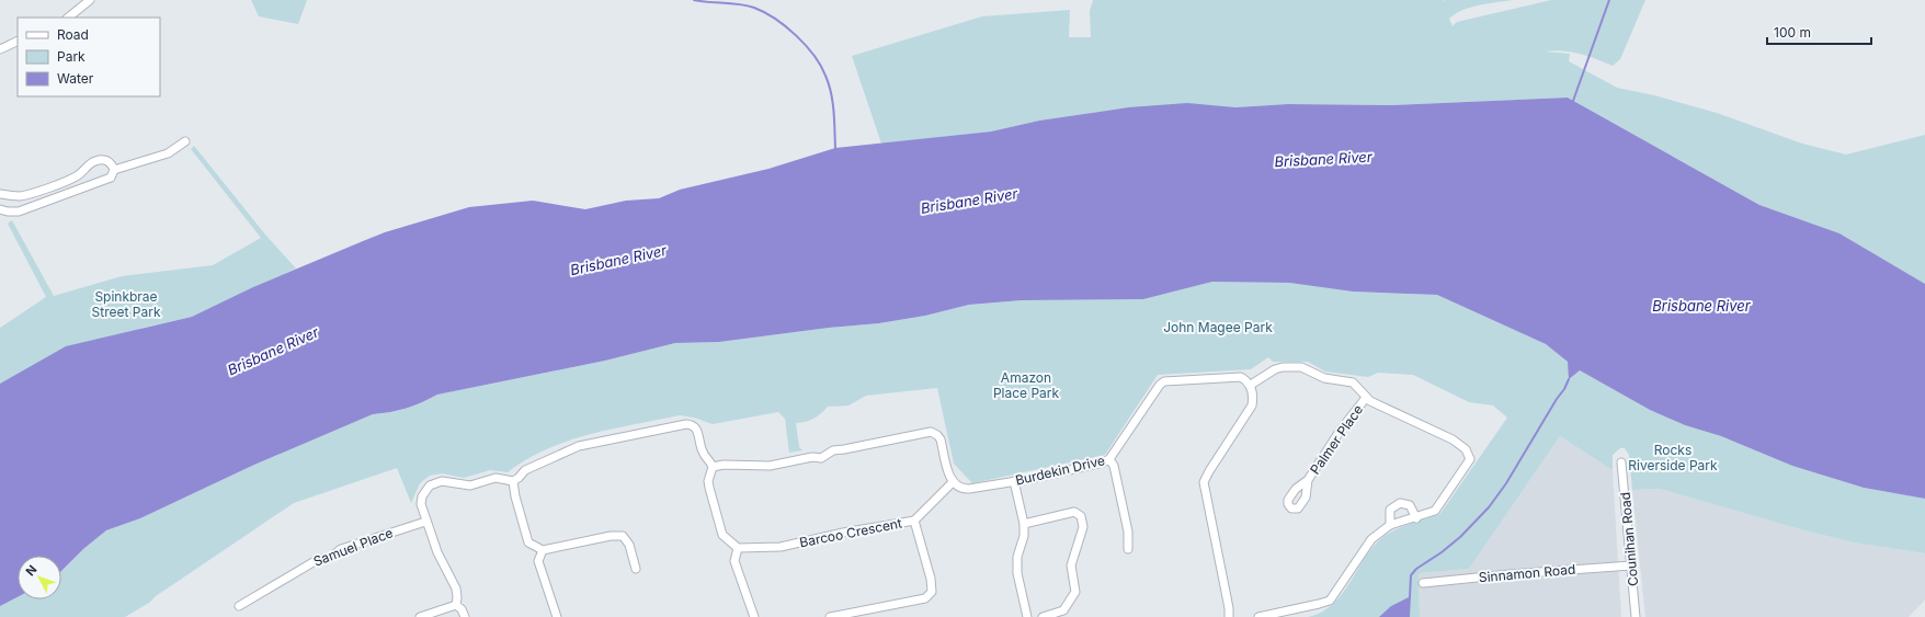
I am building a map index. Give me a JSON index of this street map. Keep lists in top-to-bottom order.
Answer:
{
  "streets": {
    "street": [
      "Palmer Place",
      "Burdekin Drive",
      "Barcoo Crescent",
      "Counihan Road",
      "Samuel Place",
      "Sinnamon Road"
    ]
  },
  "crossings": [
    ["Counihan Road", "Sinnamon Road"]
  ],
  "water": ["Brisbane River"],
  "parks": [
    "Spinkbrae Street Park",
    "John Magee Park",
    "Amazon Place Park",
    "Rocks Riverside Park"
  ],
  "legend": ["Road", "Park", "Water"],
  "scale_bar": "100 m",
  "north": "top left"
}
